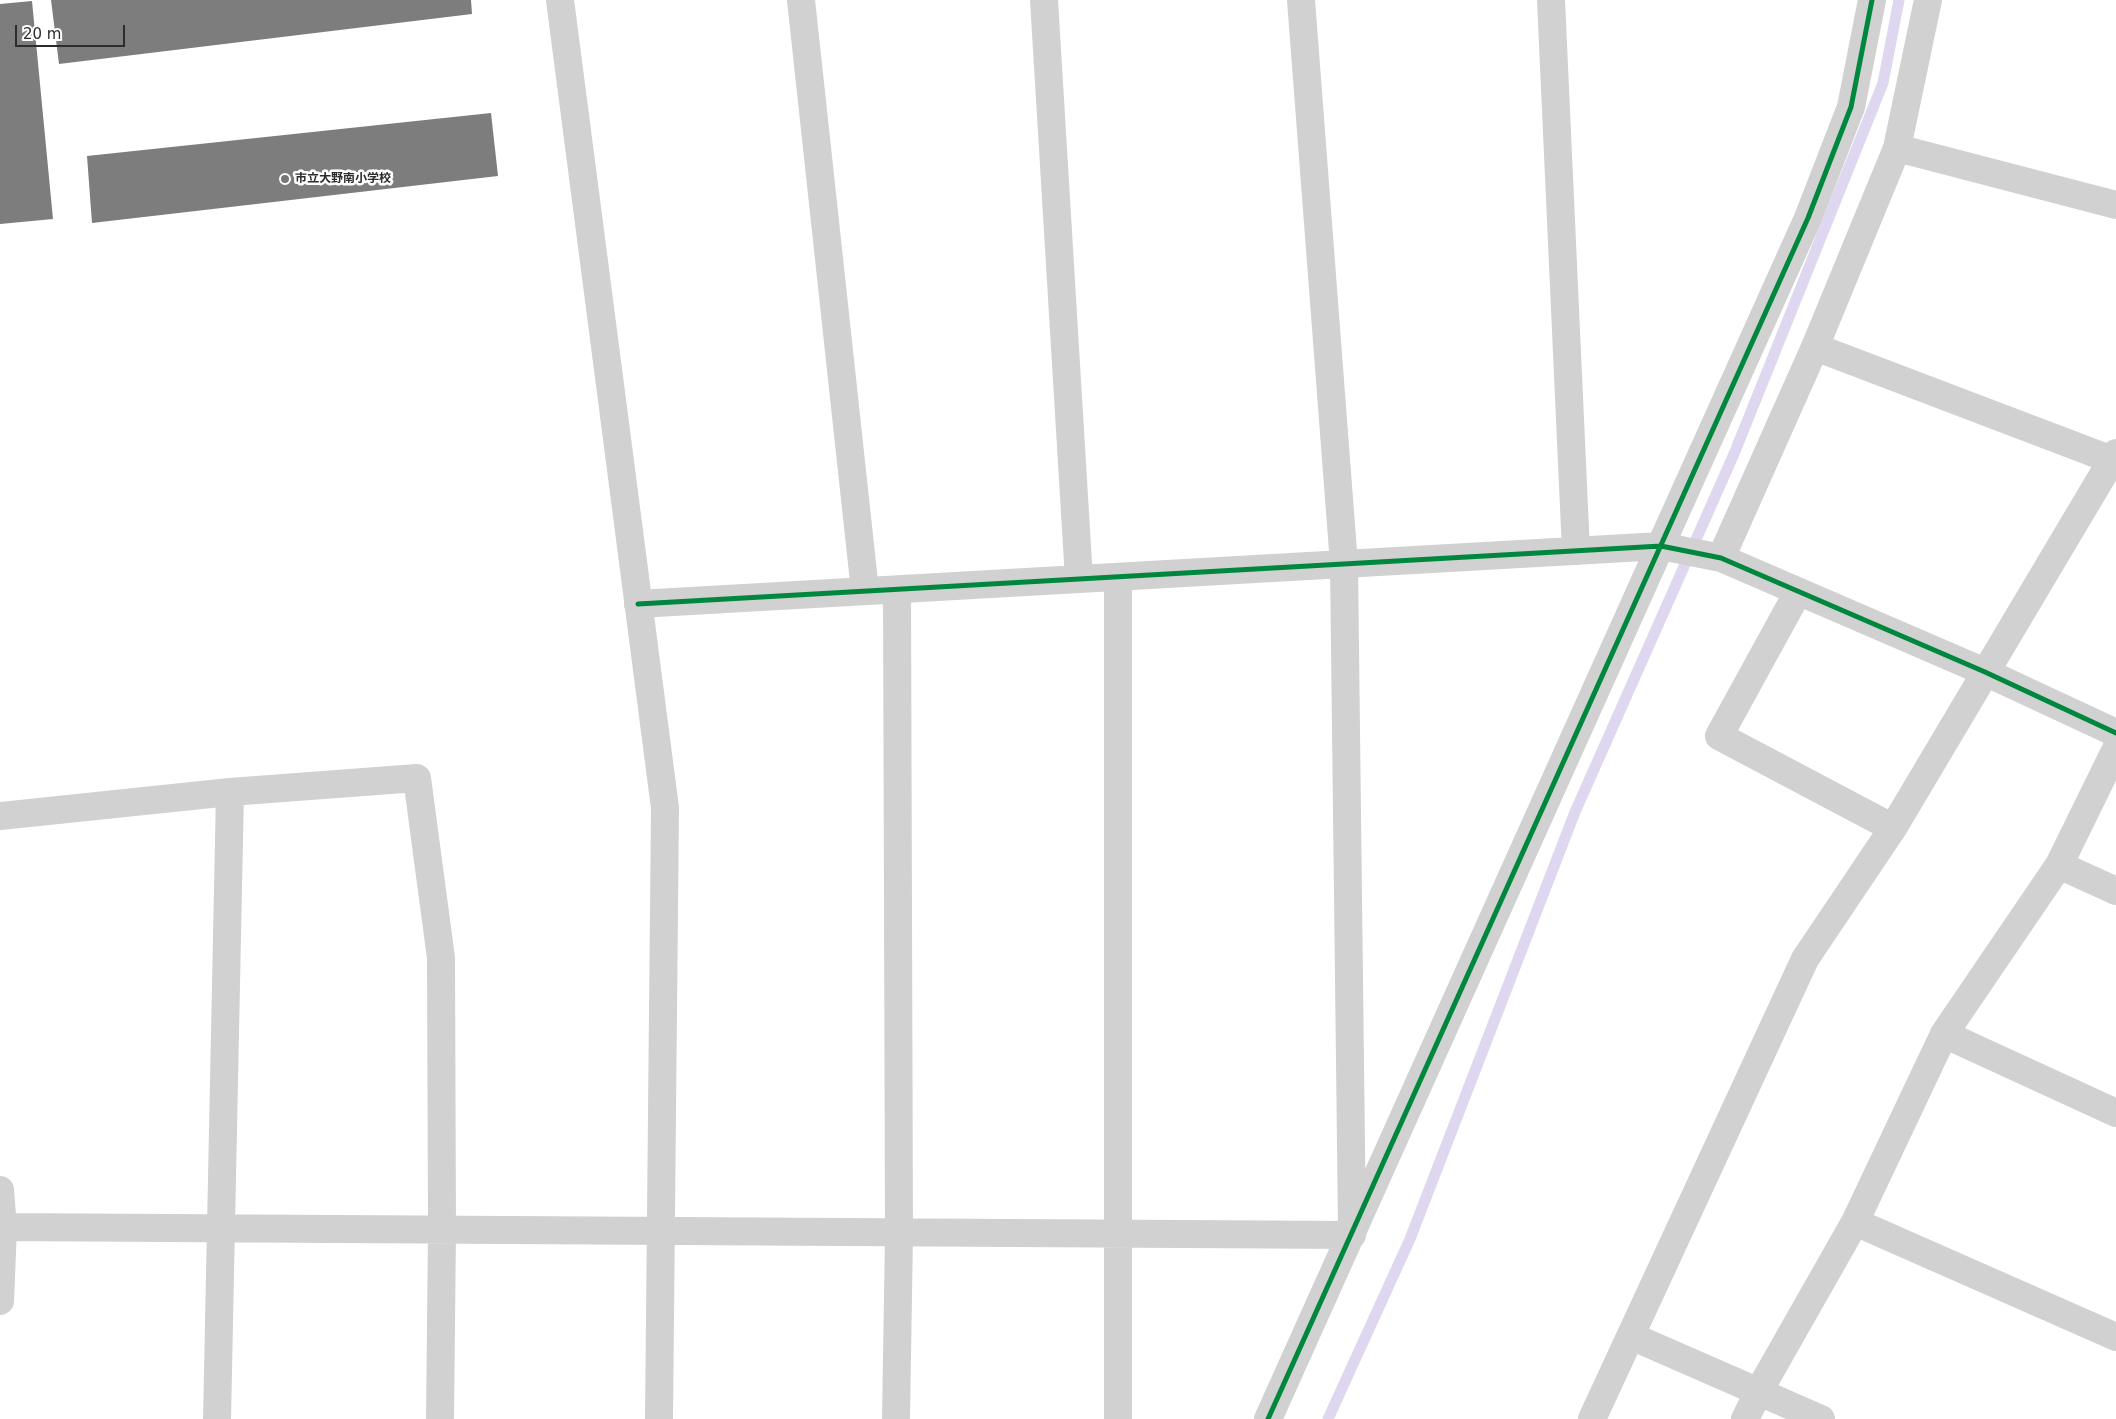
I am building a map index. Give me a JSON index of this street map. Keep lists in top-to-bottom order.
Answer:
{
  "places": ["市立大野南小学校"],
  "scale_bar": "20 m"
}
